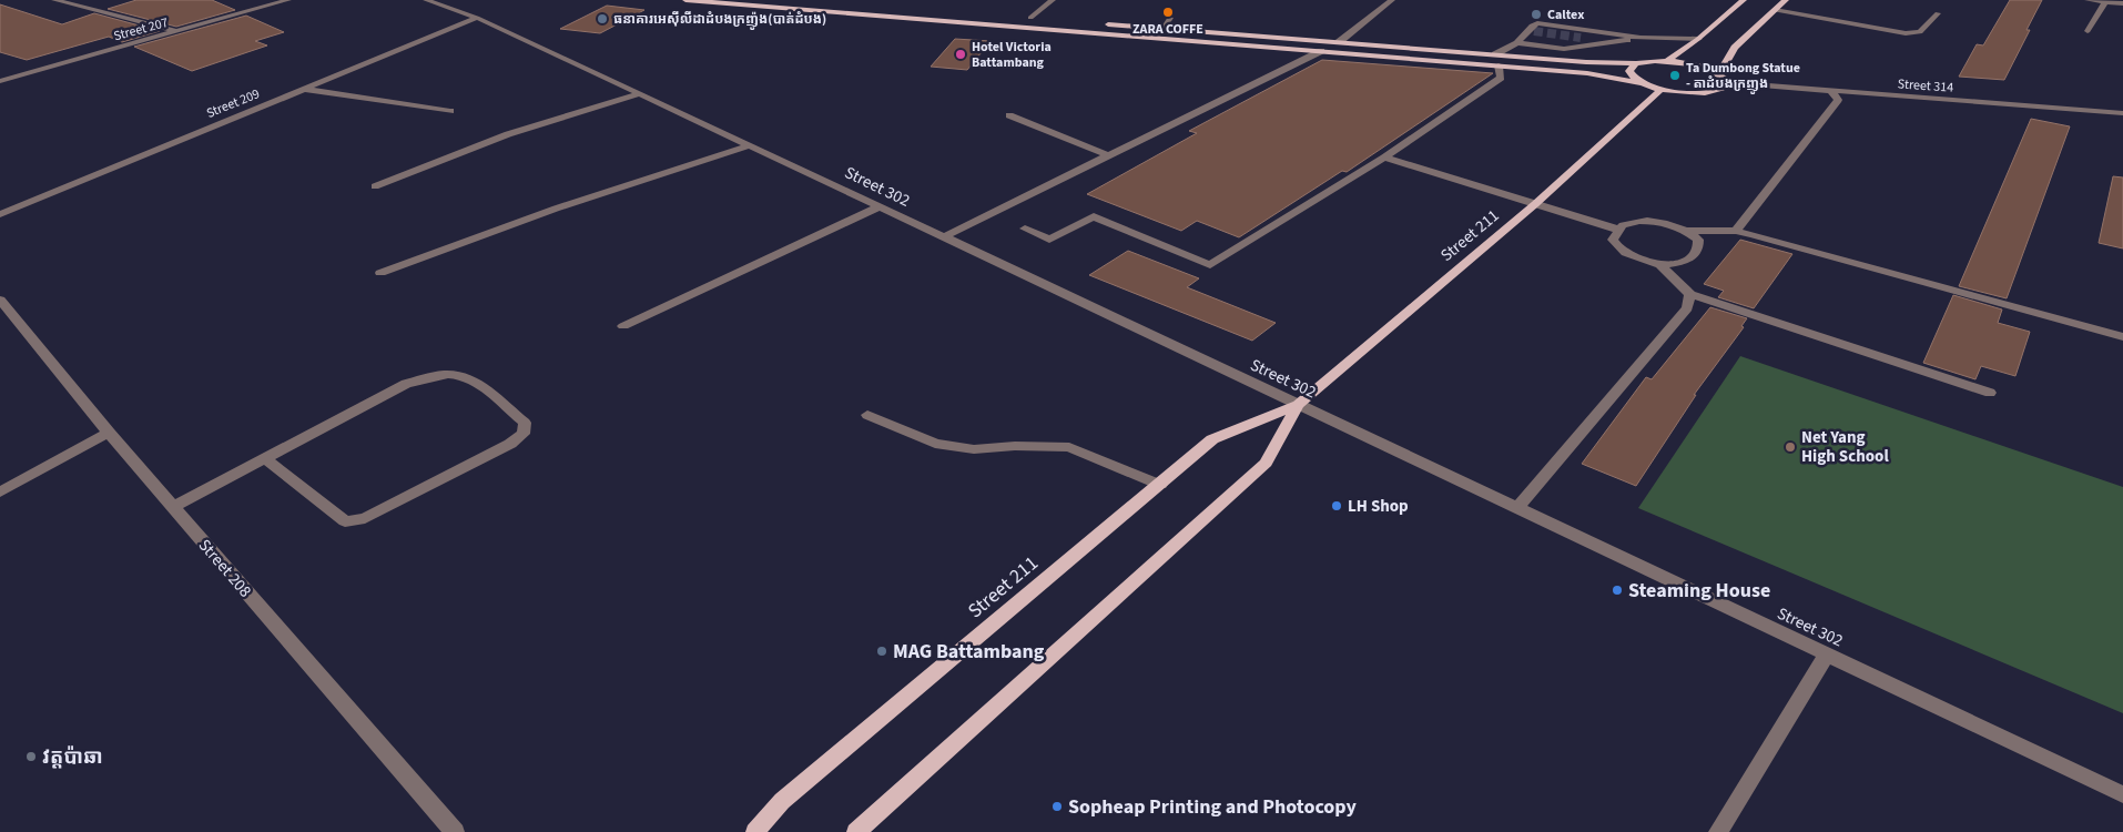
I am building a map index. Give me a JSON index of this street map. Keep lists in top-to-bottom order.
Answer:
{
  "streets": {
    "main road": ["Street 211"],
    "street": [
      "Street 207",
      "Street 314",
      "Street 209",
      "Street 302",
      "Street 208"
    ]
  },
  "crossings": [
    ["Street 209", "Street 302"],
    ["Street 302", "Street 211"]
  ],
  "places": [
    "ZARA COFFE",
    "Caltex",
    "ធនាគារអេស៊ីលីដាដំបងក្រញ៉ូង(បាត់ដំបង)",
    "Hotel Victoria Battambang",
    "Ta Dumbong Statue - តាដំបងក្រញូង",
    "Net Yang High School",
    "LH Shop",
    "Steaming House",
    "MAG Battambang",
    "វត្តប៉ាឆា",
    "Sopheap Printing and Photocopy"
  ]
}
